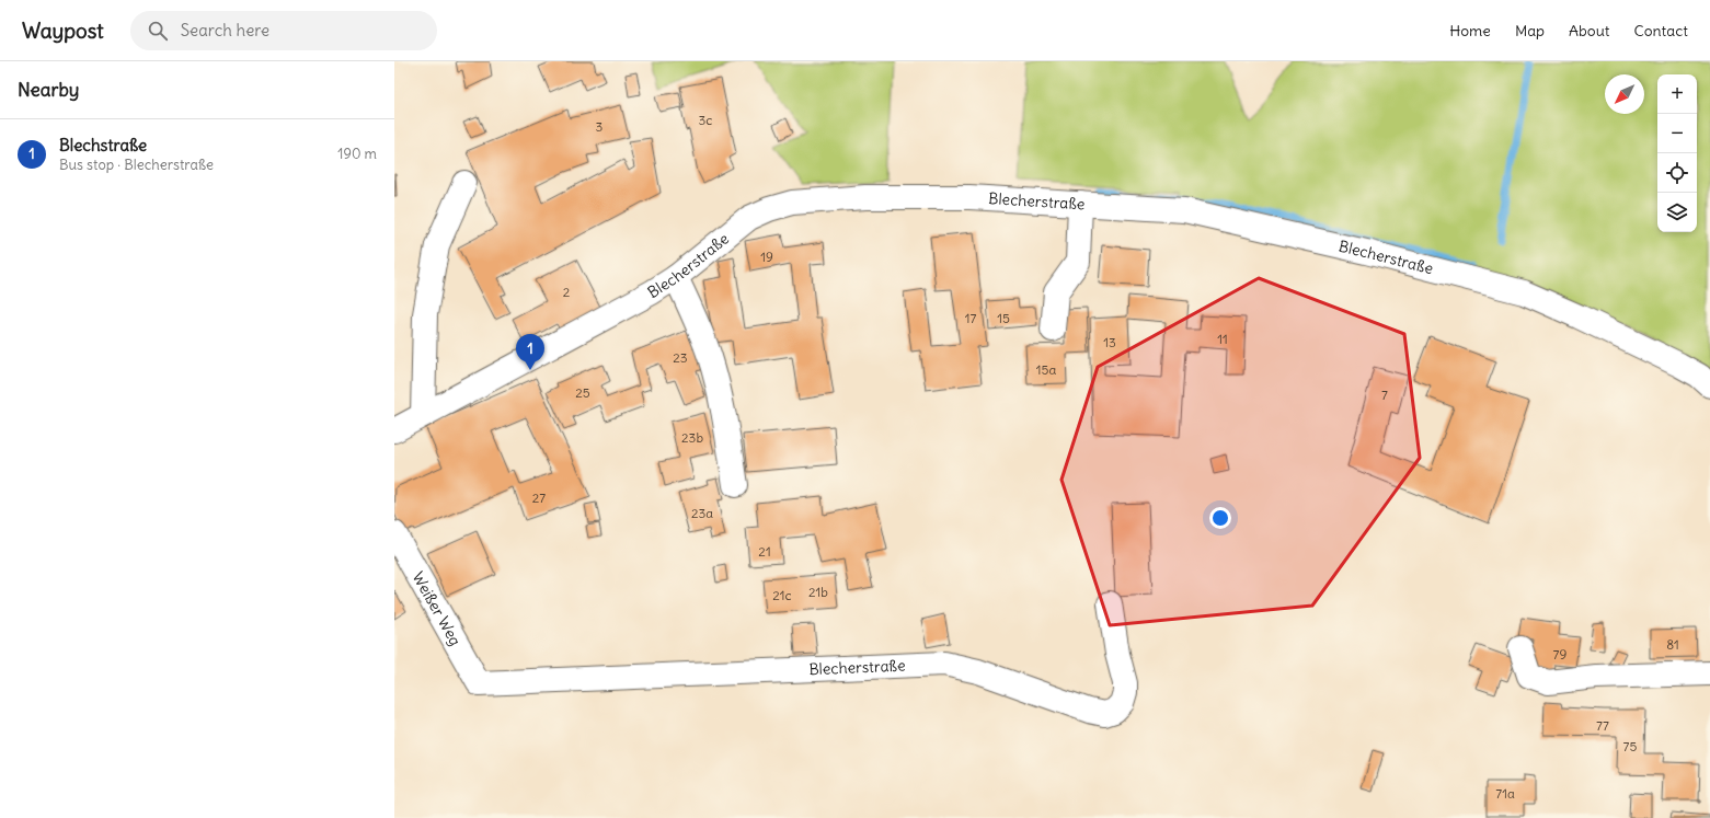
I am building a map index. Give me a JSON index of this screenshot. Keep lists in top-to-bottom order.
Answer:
{
  "streets": {
    "street": ["Blecherstraße", "Weißer Weg"]
  },
  "crossings": [
    ["Blecherstraße", "Weißer Weg"]
  ],
  "house_numbers": [
    "3c",
    "3",
    "19",
    "2",
    "17",
    "15",
    "11",
    "13",
    "23",
    "15a",
    "25",
    "7",
    "23b",
    "27",
    "23a",
    "21",
    "21b",
    "21c",
    "81",
    "79",
    "77",
    "75",
    "71a"
  ],
  "north": "bottom left",
  "page": {
    "header": "Waypost",
    "search": "Search here",
    "nav": [
      "Home",
      "Map",
      "About",
      "Contact"
    ],
    "heading": "Nearby",
    "map_buttons": ["+", "−"],
    "list": [
      {
        "mark": "1",
        "name": "Blechstraße",
        "note": "Bus stop · Blecherstraße",
        "value": "190 m"
      }
    ],
    "pins": "1"
  }
}
